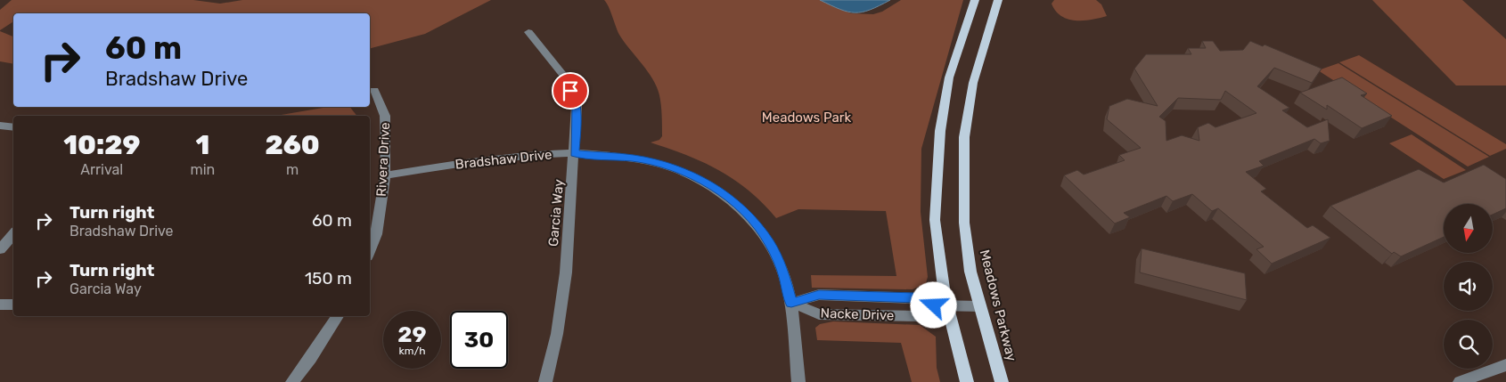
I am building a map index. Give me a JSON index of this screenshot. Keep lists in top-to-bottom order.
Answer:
{
  "streets": {
    "main road": ["Meadows Parkway"],
    "street": [
      "Rivera Drive",
      "Bradshaw Drive",
      "Garcia Way",
      "Nacke Drive"
    ]
  },
  "crossings": [
    ["Rivera Drive", "Bradshaw Drive"],
    ["Bradshaw Drive", "Garcia Way"],
    ["Bradshaw Drive", "Nacke Drive"]
  ],
  "parks": ["Meadows Park"],
  "north": "bottom",
  "page": {
    "turn": ["60 m", "Bradshaw Drive"],
    "eta": [
      "10:29",
      "Arrival",
      "1",
      "min",
      "260",
      "m"
    ],
    "list": [
      {
        "name": "Turn right",
        "note": "Bradshaw Drive",
        "value": "60 m"
      },
      {
        "name": "Turn right",
        "note": "Garcia Way",
        "value": "150 m"
      }
    ],
    "speed": "29 km/h",
    "limit": "30"
  }
}
